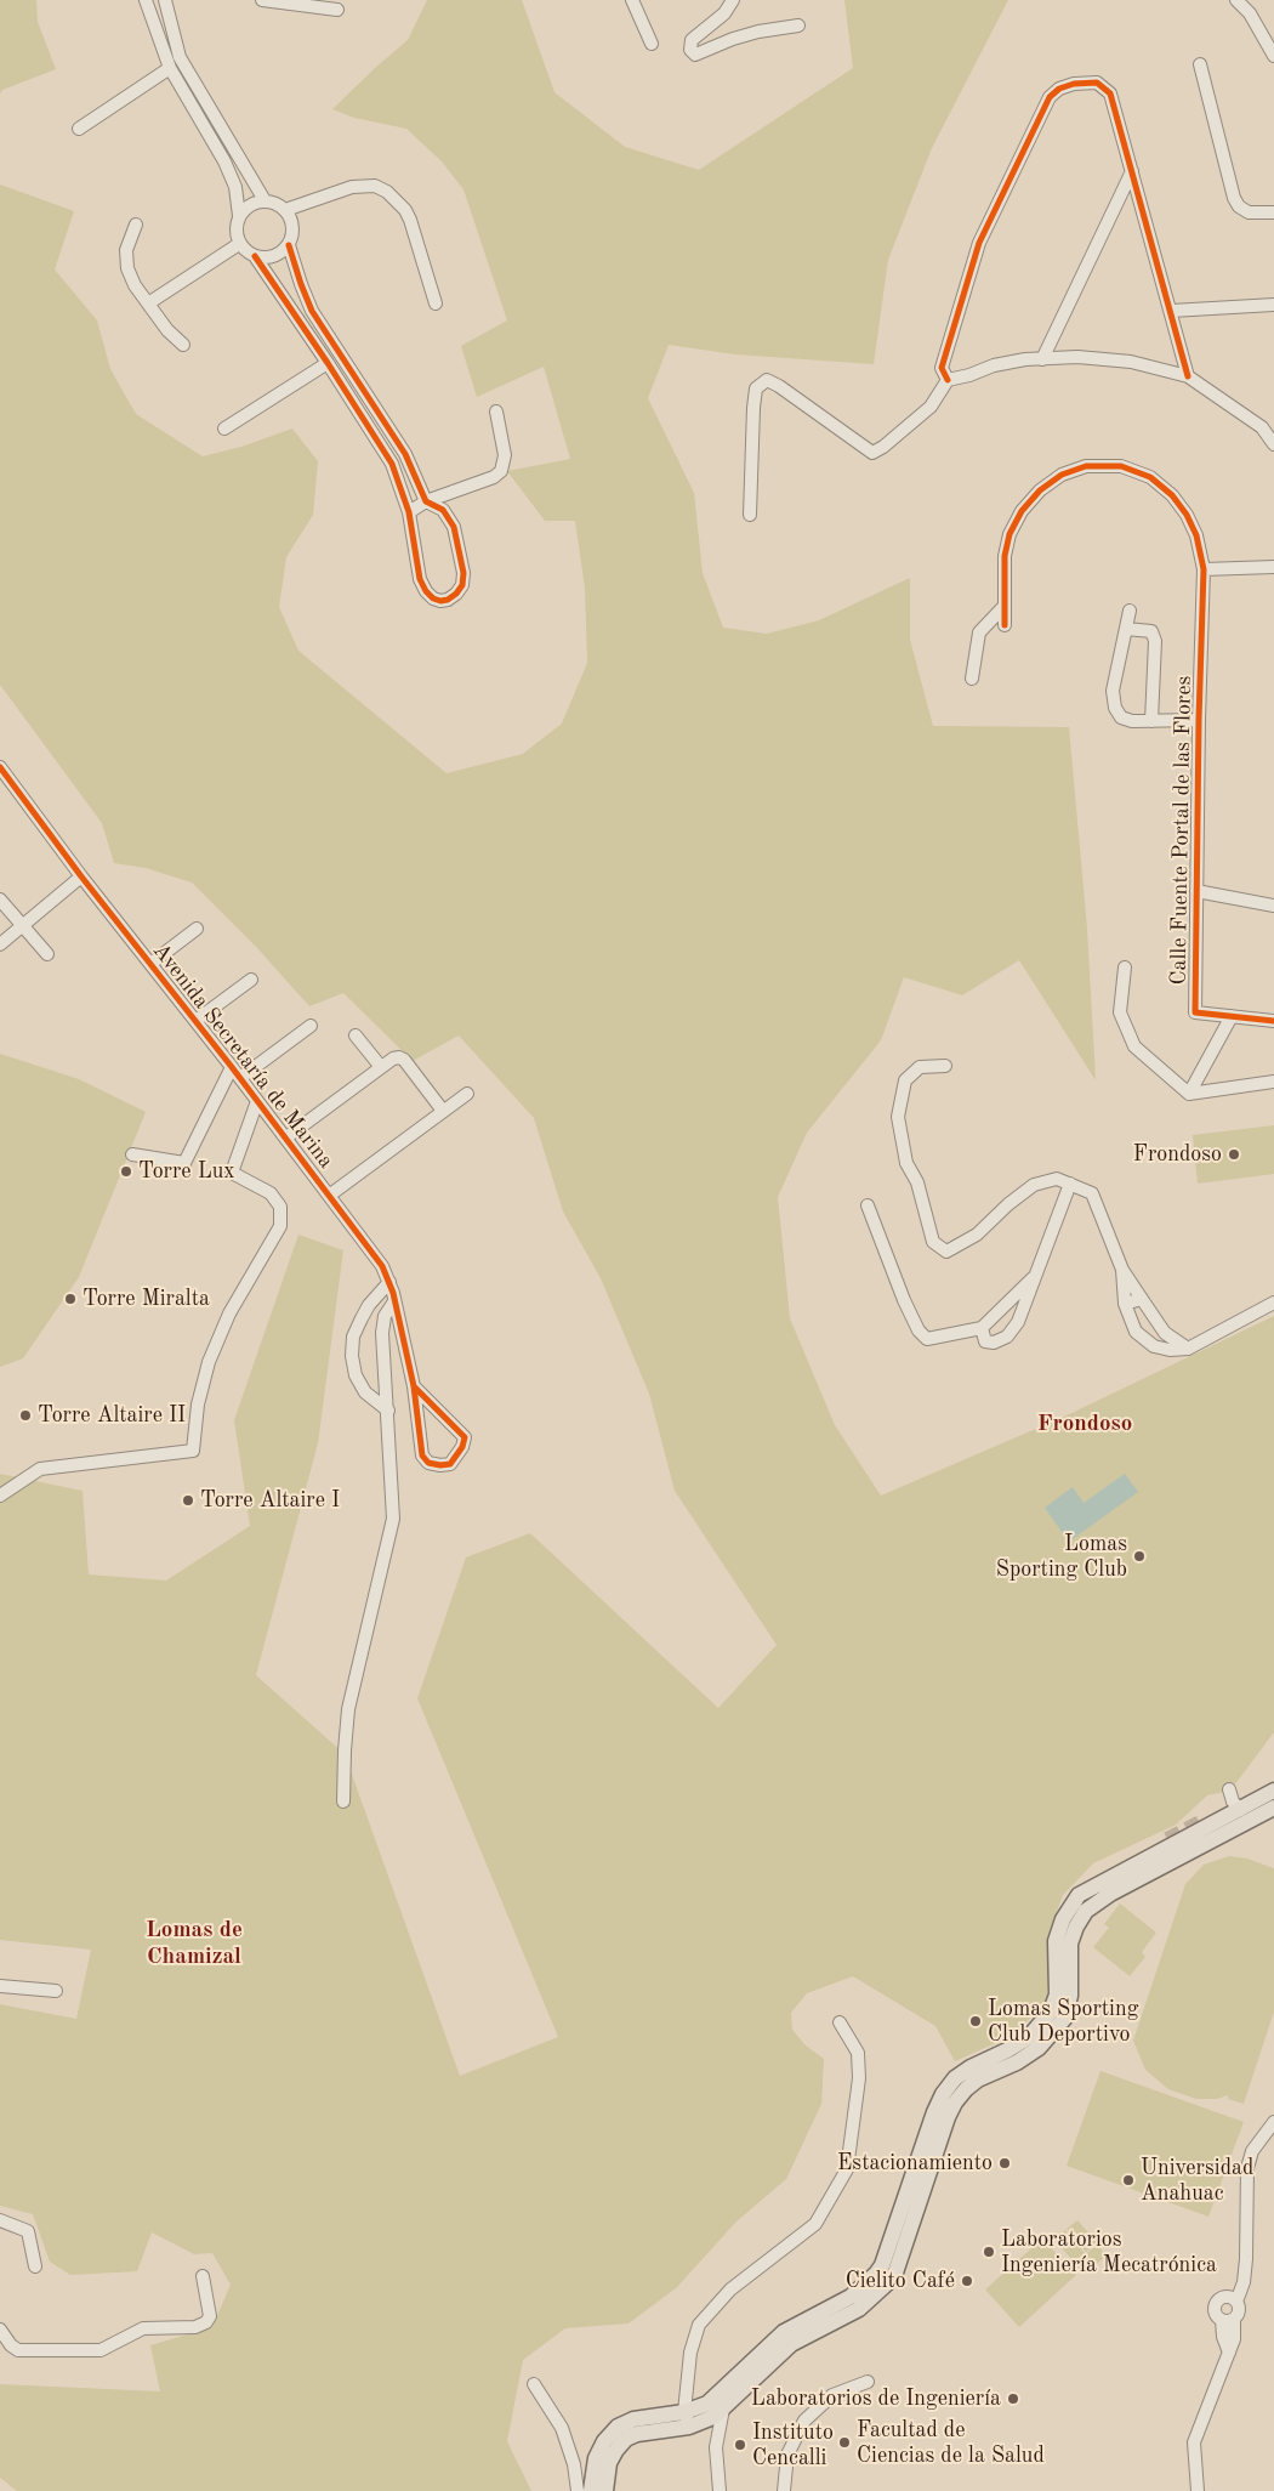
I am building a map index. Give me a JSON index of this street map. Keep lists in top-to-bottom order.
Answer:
{
  "streets": {
    "street": ["Calle Fuente Portal de las Flores", "Avenida Secretaría de Marina"]
  },
  "districts": ["Frondoso", "Lomas de Chamizal"],
  "places": [
    "Frondoso",
    "Torre Lux",
    "Torre Miralta",
    "Torre Altaire II",
    "Torre Altaire I",
    "Lomas Sporting Club",
    "Lomas Sporting Club Deportivo",
    "Estacionamiento",
    "Universidad Anahuac",
    "Laboratorios Ingeniería Mecatrónica",
    "Cielito Café",
    "Laboratorios de Ingeniería",
    "Facultad de Ciencias de la Salud",
    "Instituto Cencalli"
  ]
}
